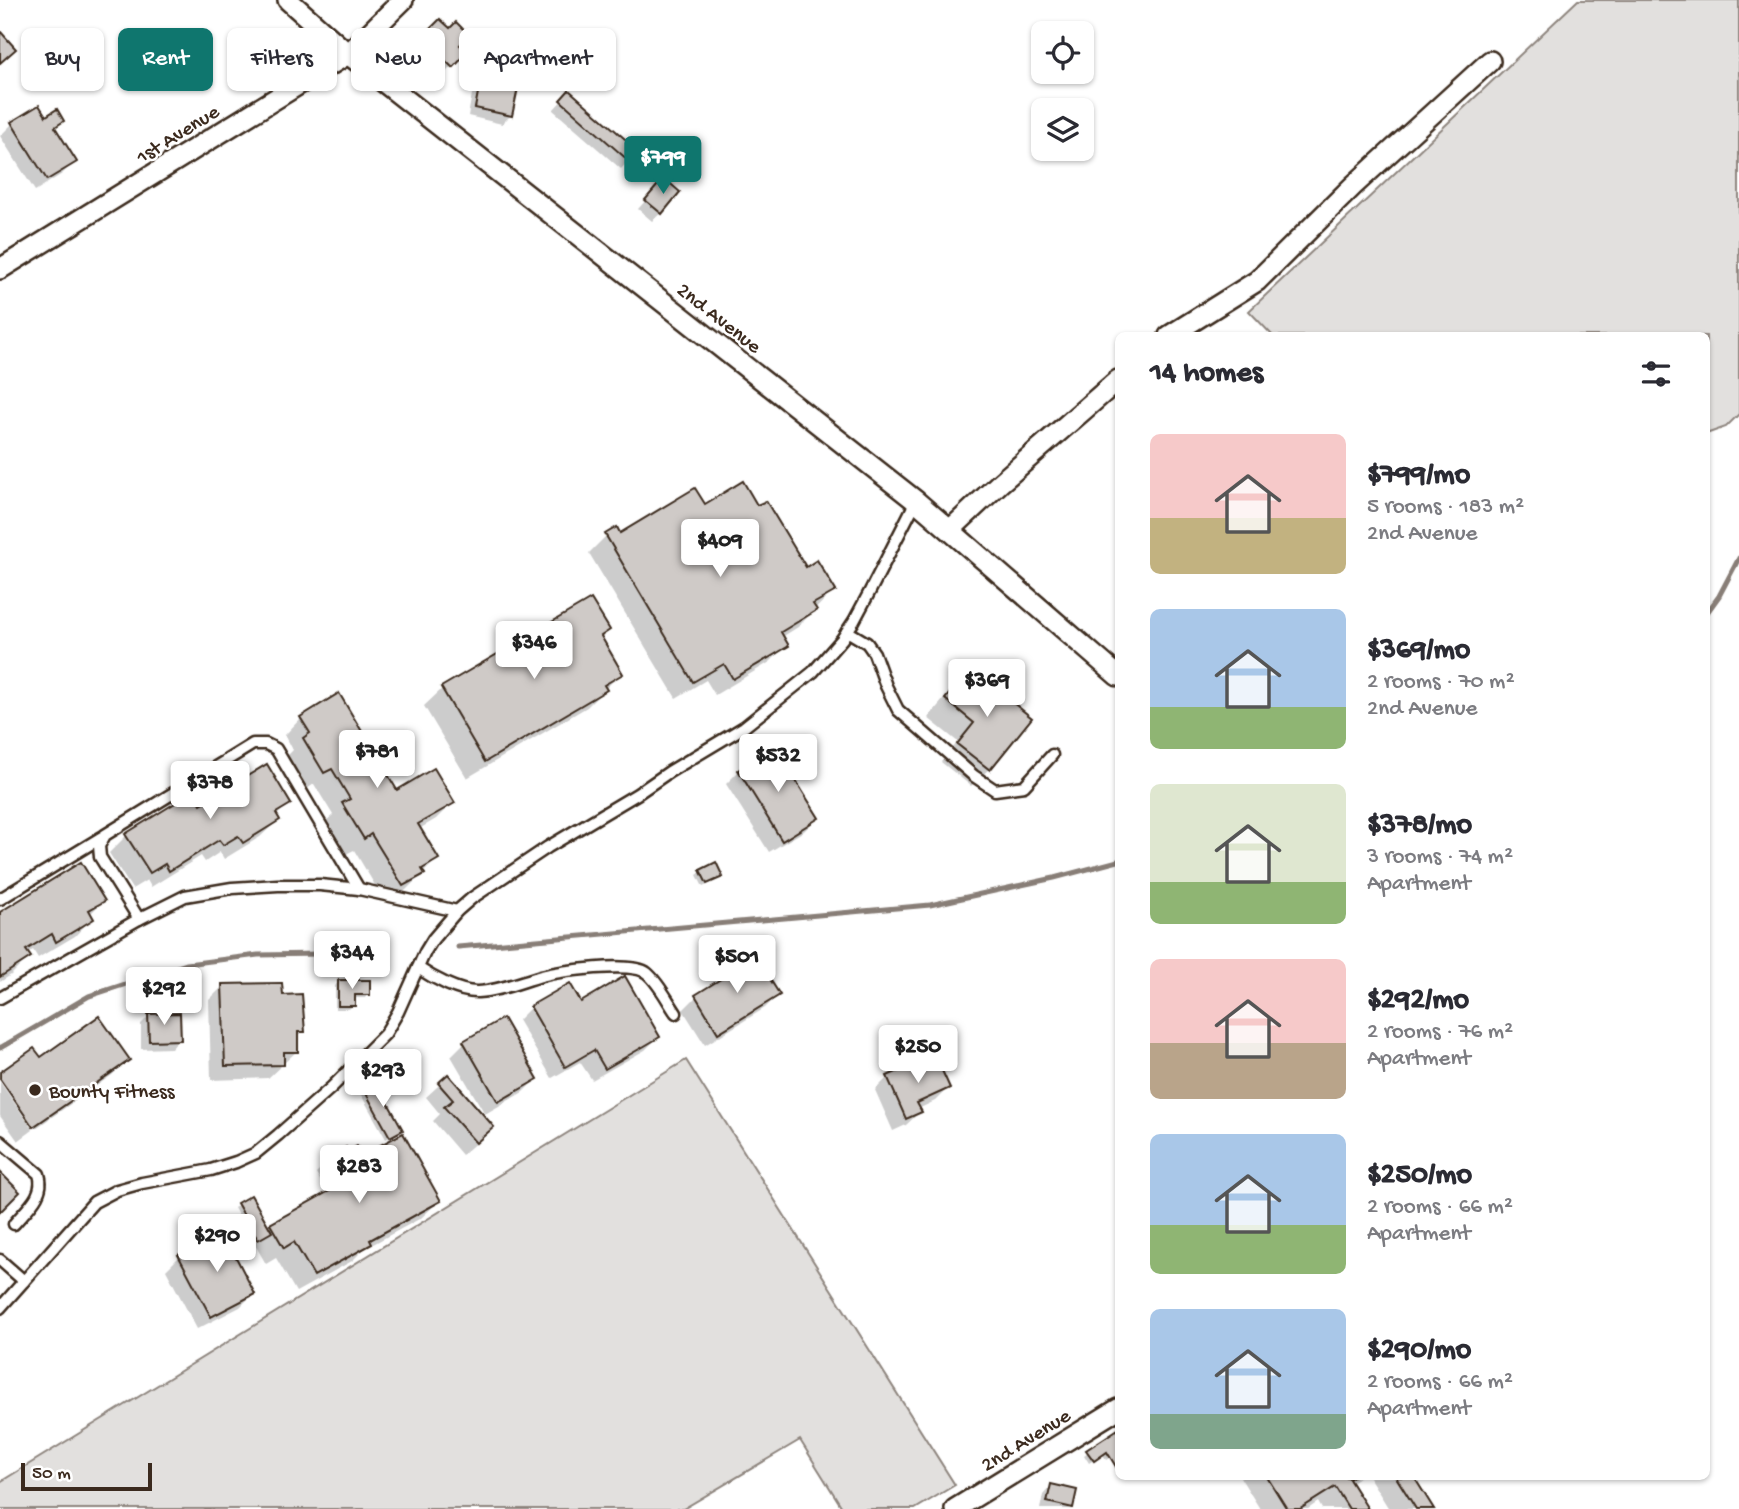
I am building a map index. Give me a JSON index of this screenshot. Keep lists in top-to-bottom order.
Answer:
{
  "streets": {
    "street": ["1st Avenue", "2nd Avenue"]
  },
  "crossings": [
    ["1st Avenue", "2nd Avenue"]
  ],
  "places": ["Bounty Fitness"],
  "scale_bar": "50 m",
  "page": {
    "chip": [
      "Buy",
      "Rent",
      "Filters",
      "New",
      "Apartment"
    ],
    "price": [
      "$799",
      "$409",
      "$346",
      "$369",
      "$781",
      "$532",
      "$378",
      "$344",
      "$501",
      "$292",
      "$250",
      "$293",
      "$283",
      "$290"
    ],
    "heading": "14 homes",
    "list": [
      {
        "name": "$799/mo",
        "note": "5 rooms · 183 m² · 2nd Avenue"
      },
      {
        "name": "$369/mo",
        "note": "2 rooms · 70 m² · 2nd Avenue"
      },
      {
        "name": "$378/mo",
        "note": "3 rooms · 74 m² · Apartment"
      },
      {
        "name": "$292/mo",
        "note": "2 rooms · 76 m² · Apartment"
      },
      {
        "name": "$250/mo",
        "note": "2 rooms · 66 m² · Apartment"
      },
      {
        "name": "$290/mo",
        "note": "2 rooms · 66 m² · Apartment"
      }
    ],
    "scale": "50 m"
  }
}
